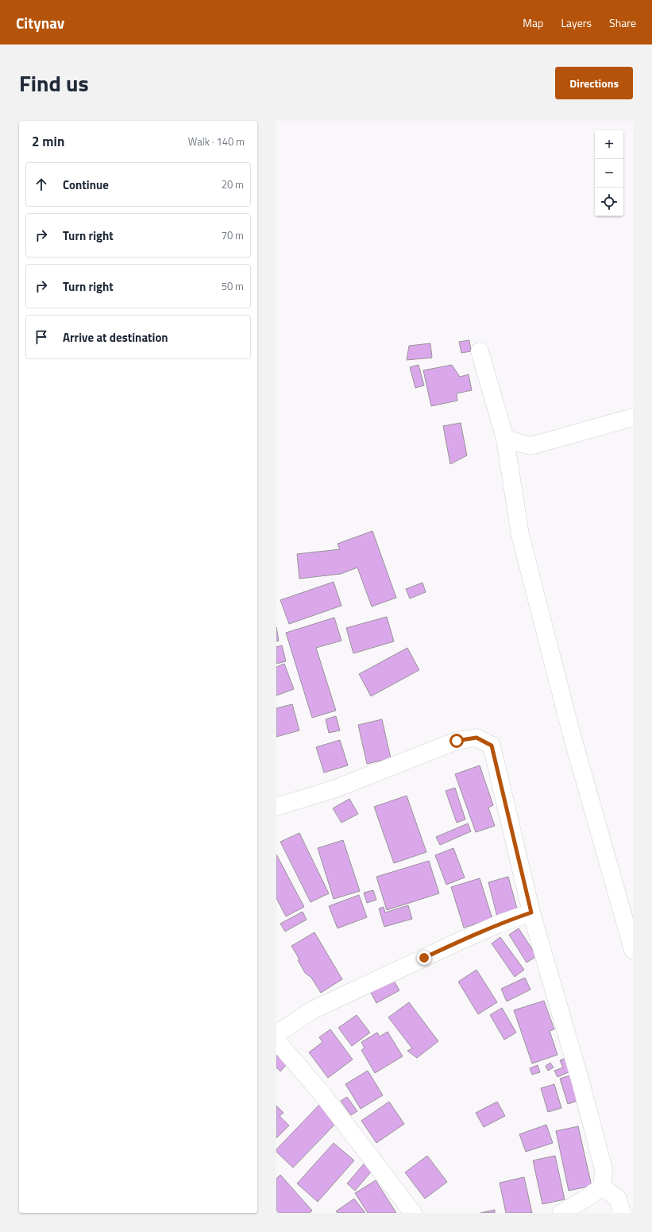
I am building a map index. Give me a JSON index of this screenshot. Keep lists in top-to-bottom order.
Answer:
{
  "page": {
    "header": "Citynav",
    "nav": ["Map", "Layers", "Share"],
    "title": "Find us",
    "buttons": "Directions",
    "heading": ["2 min", "Walk · 140 m"],
    "map_buttons": ["+", "−"],
    "list": [
      ["Continue", "20 m"],
      ["Turn right", "70 m"],
      ["Turn right", "50 m"],
      "Arrive at destination"
    ]
  }
}
